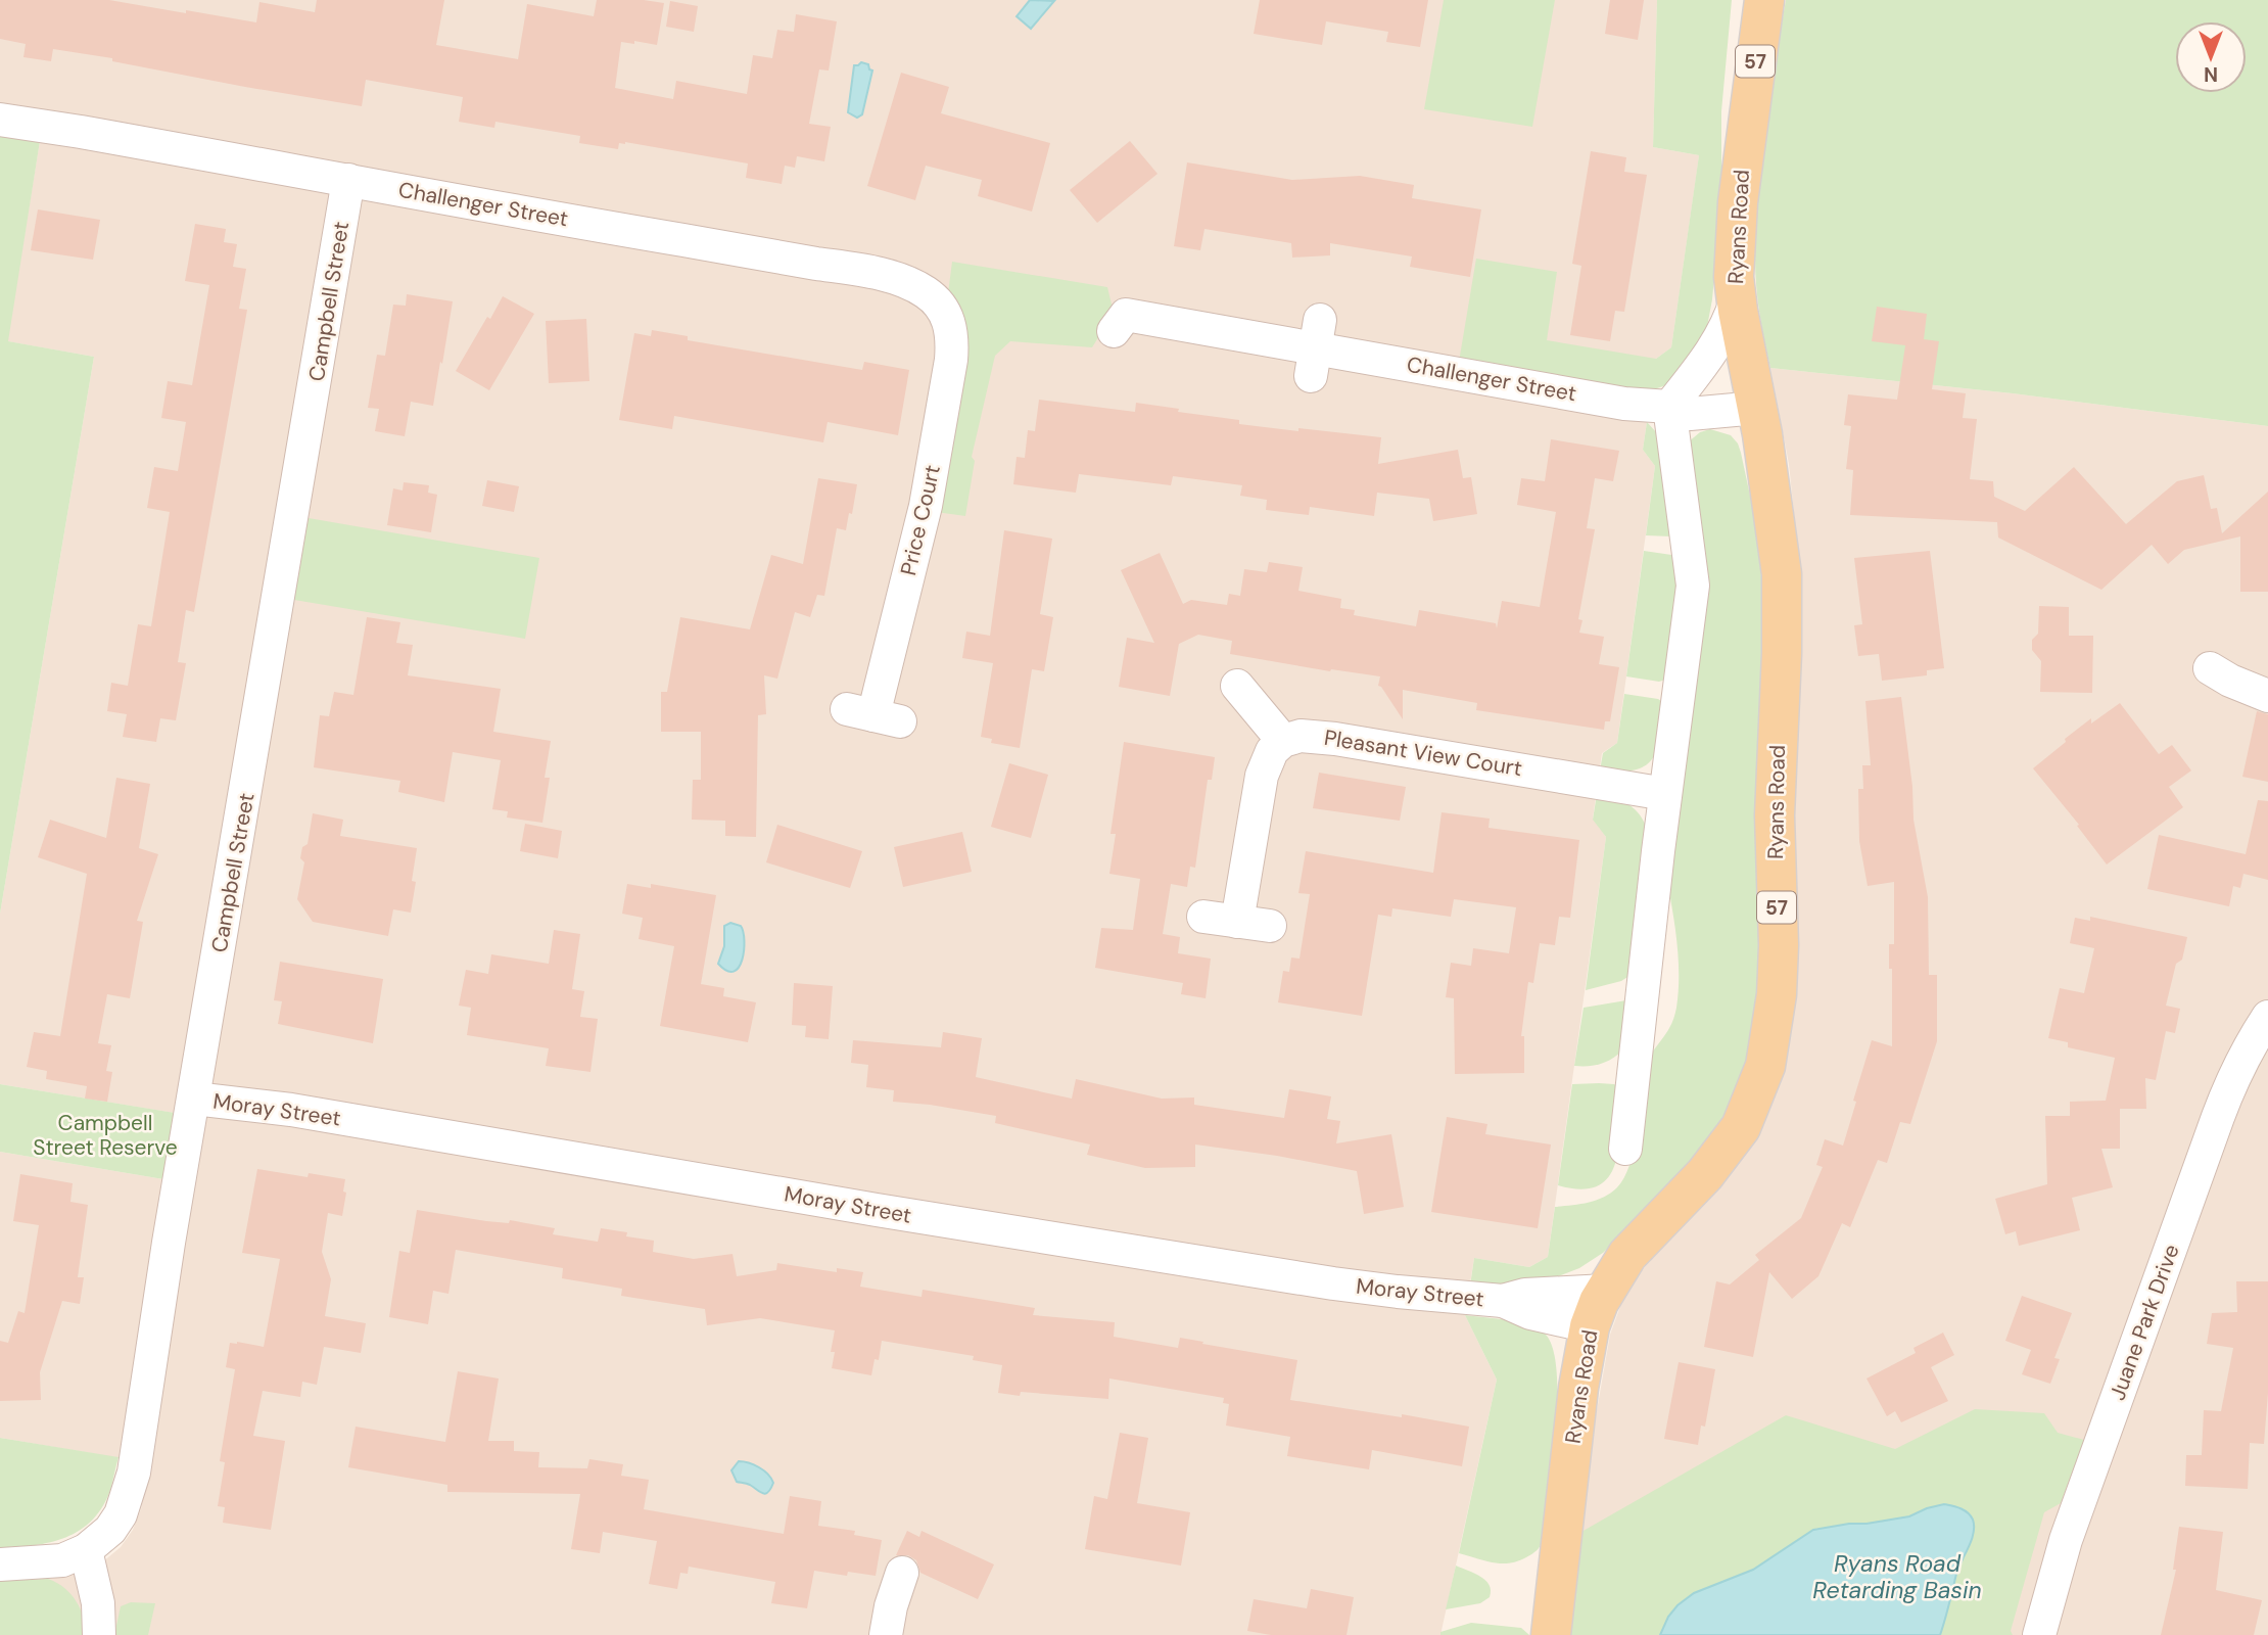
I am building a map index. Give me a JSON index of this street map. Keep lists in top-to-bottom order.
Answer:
{
  "streets": {
    "main road": ["57", "Ryans Road"],
    "street": [
      "Challenger Street",
      "Campbell Street",
      "Price Court",
      "Pleasant View Court",
      "Moray Street",
      "Juane Park Drive"
    ]
  },
  "crossings": [
    ["Challenger Street", "Ryans Road"],
    ["Challenger Street", "Campbell Street"],
    ["Challenger Street", "Price Court"],
    ["Ryans Road", "Moray Street"],
    ["Campbell Street", "Moray Street"]
  ],
  "water": ["Ryans Road Retarding Basin"],
  "parks": ["Campbell Street Reserve"],
  "north": "bottom"
}
